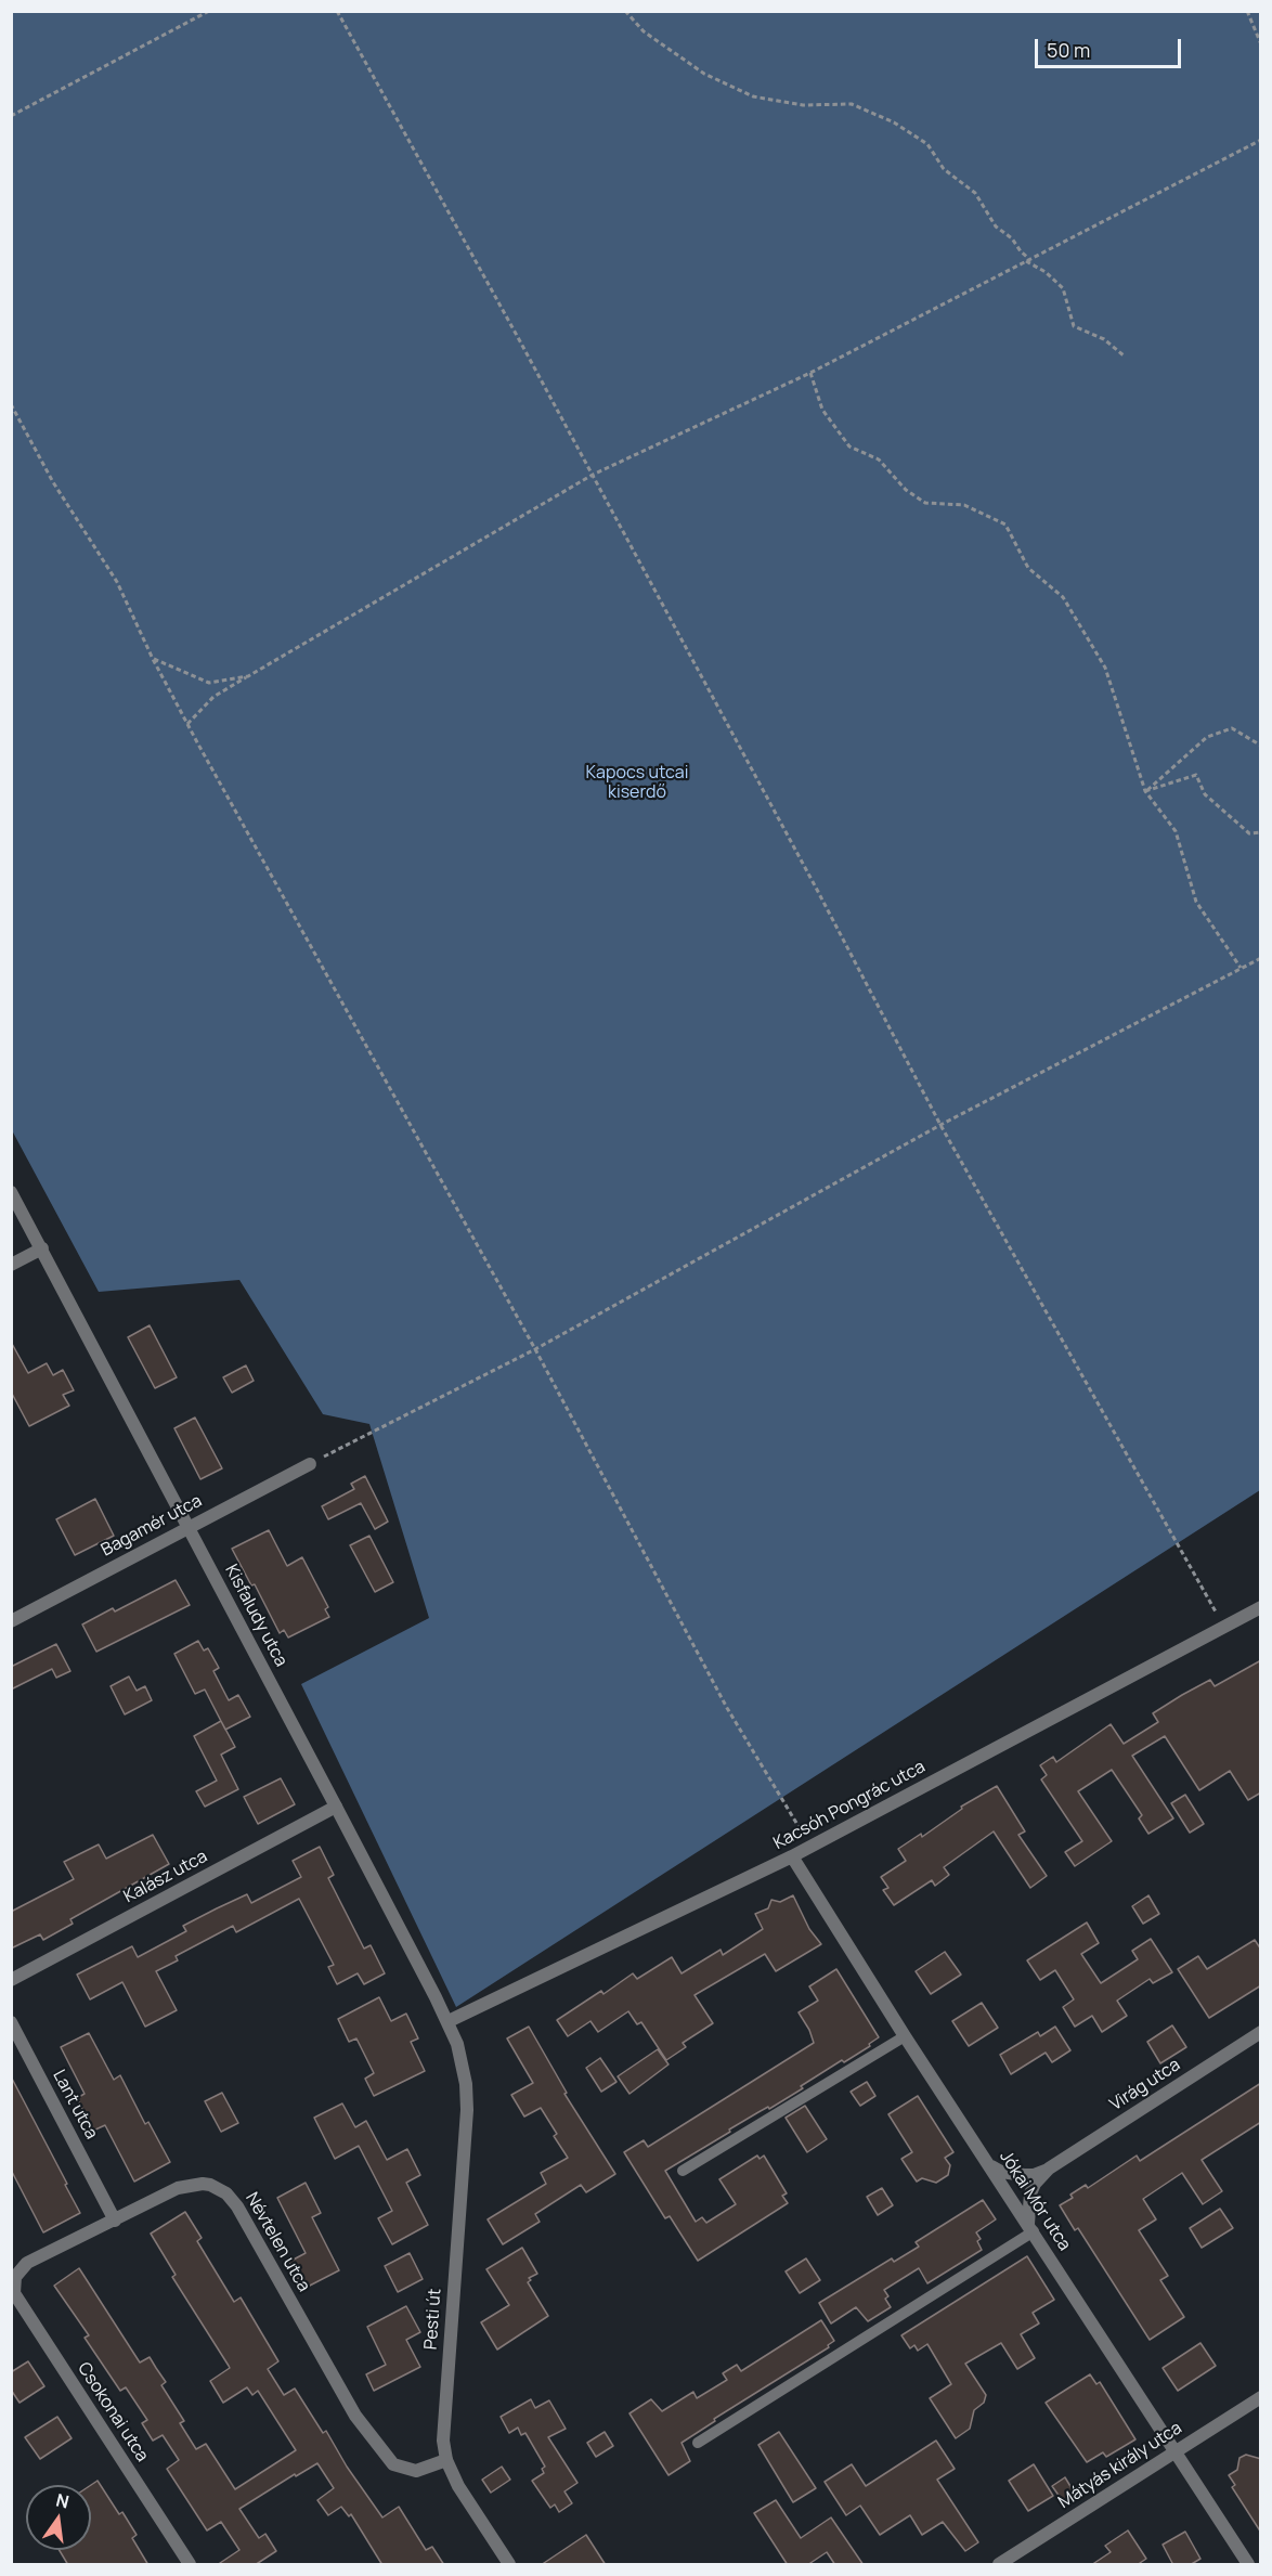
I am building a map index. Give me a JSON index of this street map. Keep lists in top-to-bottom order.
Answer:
{
  "streets": {
    "street": [
      "Bagamér utca",
      "Kisfaludy utca",
      "Kacsóh Pongrác utca",
      "Kalász utca",
      "Virág utca",
      "Lant utca",
      "Jókai Mór utca",
      "Névtelen utca",
      "Pesti út",
      "Csokonai utca",
      "Mátyás király utca"
    ]
  },
  "crossings": [
    ["Bagamér utca", "Kisfaludy utca"],
    ["Kisfaludy utca", "Kacsóh Pongrác utca"],
    ["Kisfaludy utca", "Kalász utca"],
    ["Kisfaludy utca", "Pesti út"],
    ["Kacsóh Pongrác utca", "Jókai Mór utca"],
    ["Virág utca", "Jókai Mór utca"],
    ["Lant utca", "Névtelen utca"],
    ["Jókai Mór utca", "Mátyás király utca"],
    ["Névtelen utca", "Pesti út"],
    ["Névtelen utca", "Csokonai utca"]
  ],
  "parks": ["Kapocs utcai kiserdő"],
  "scale_bar": "50 m",
  "north": "top"
}
